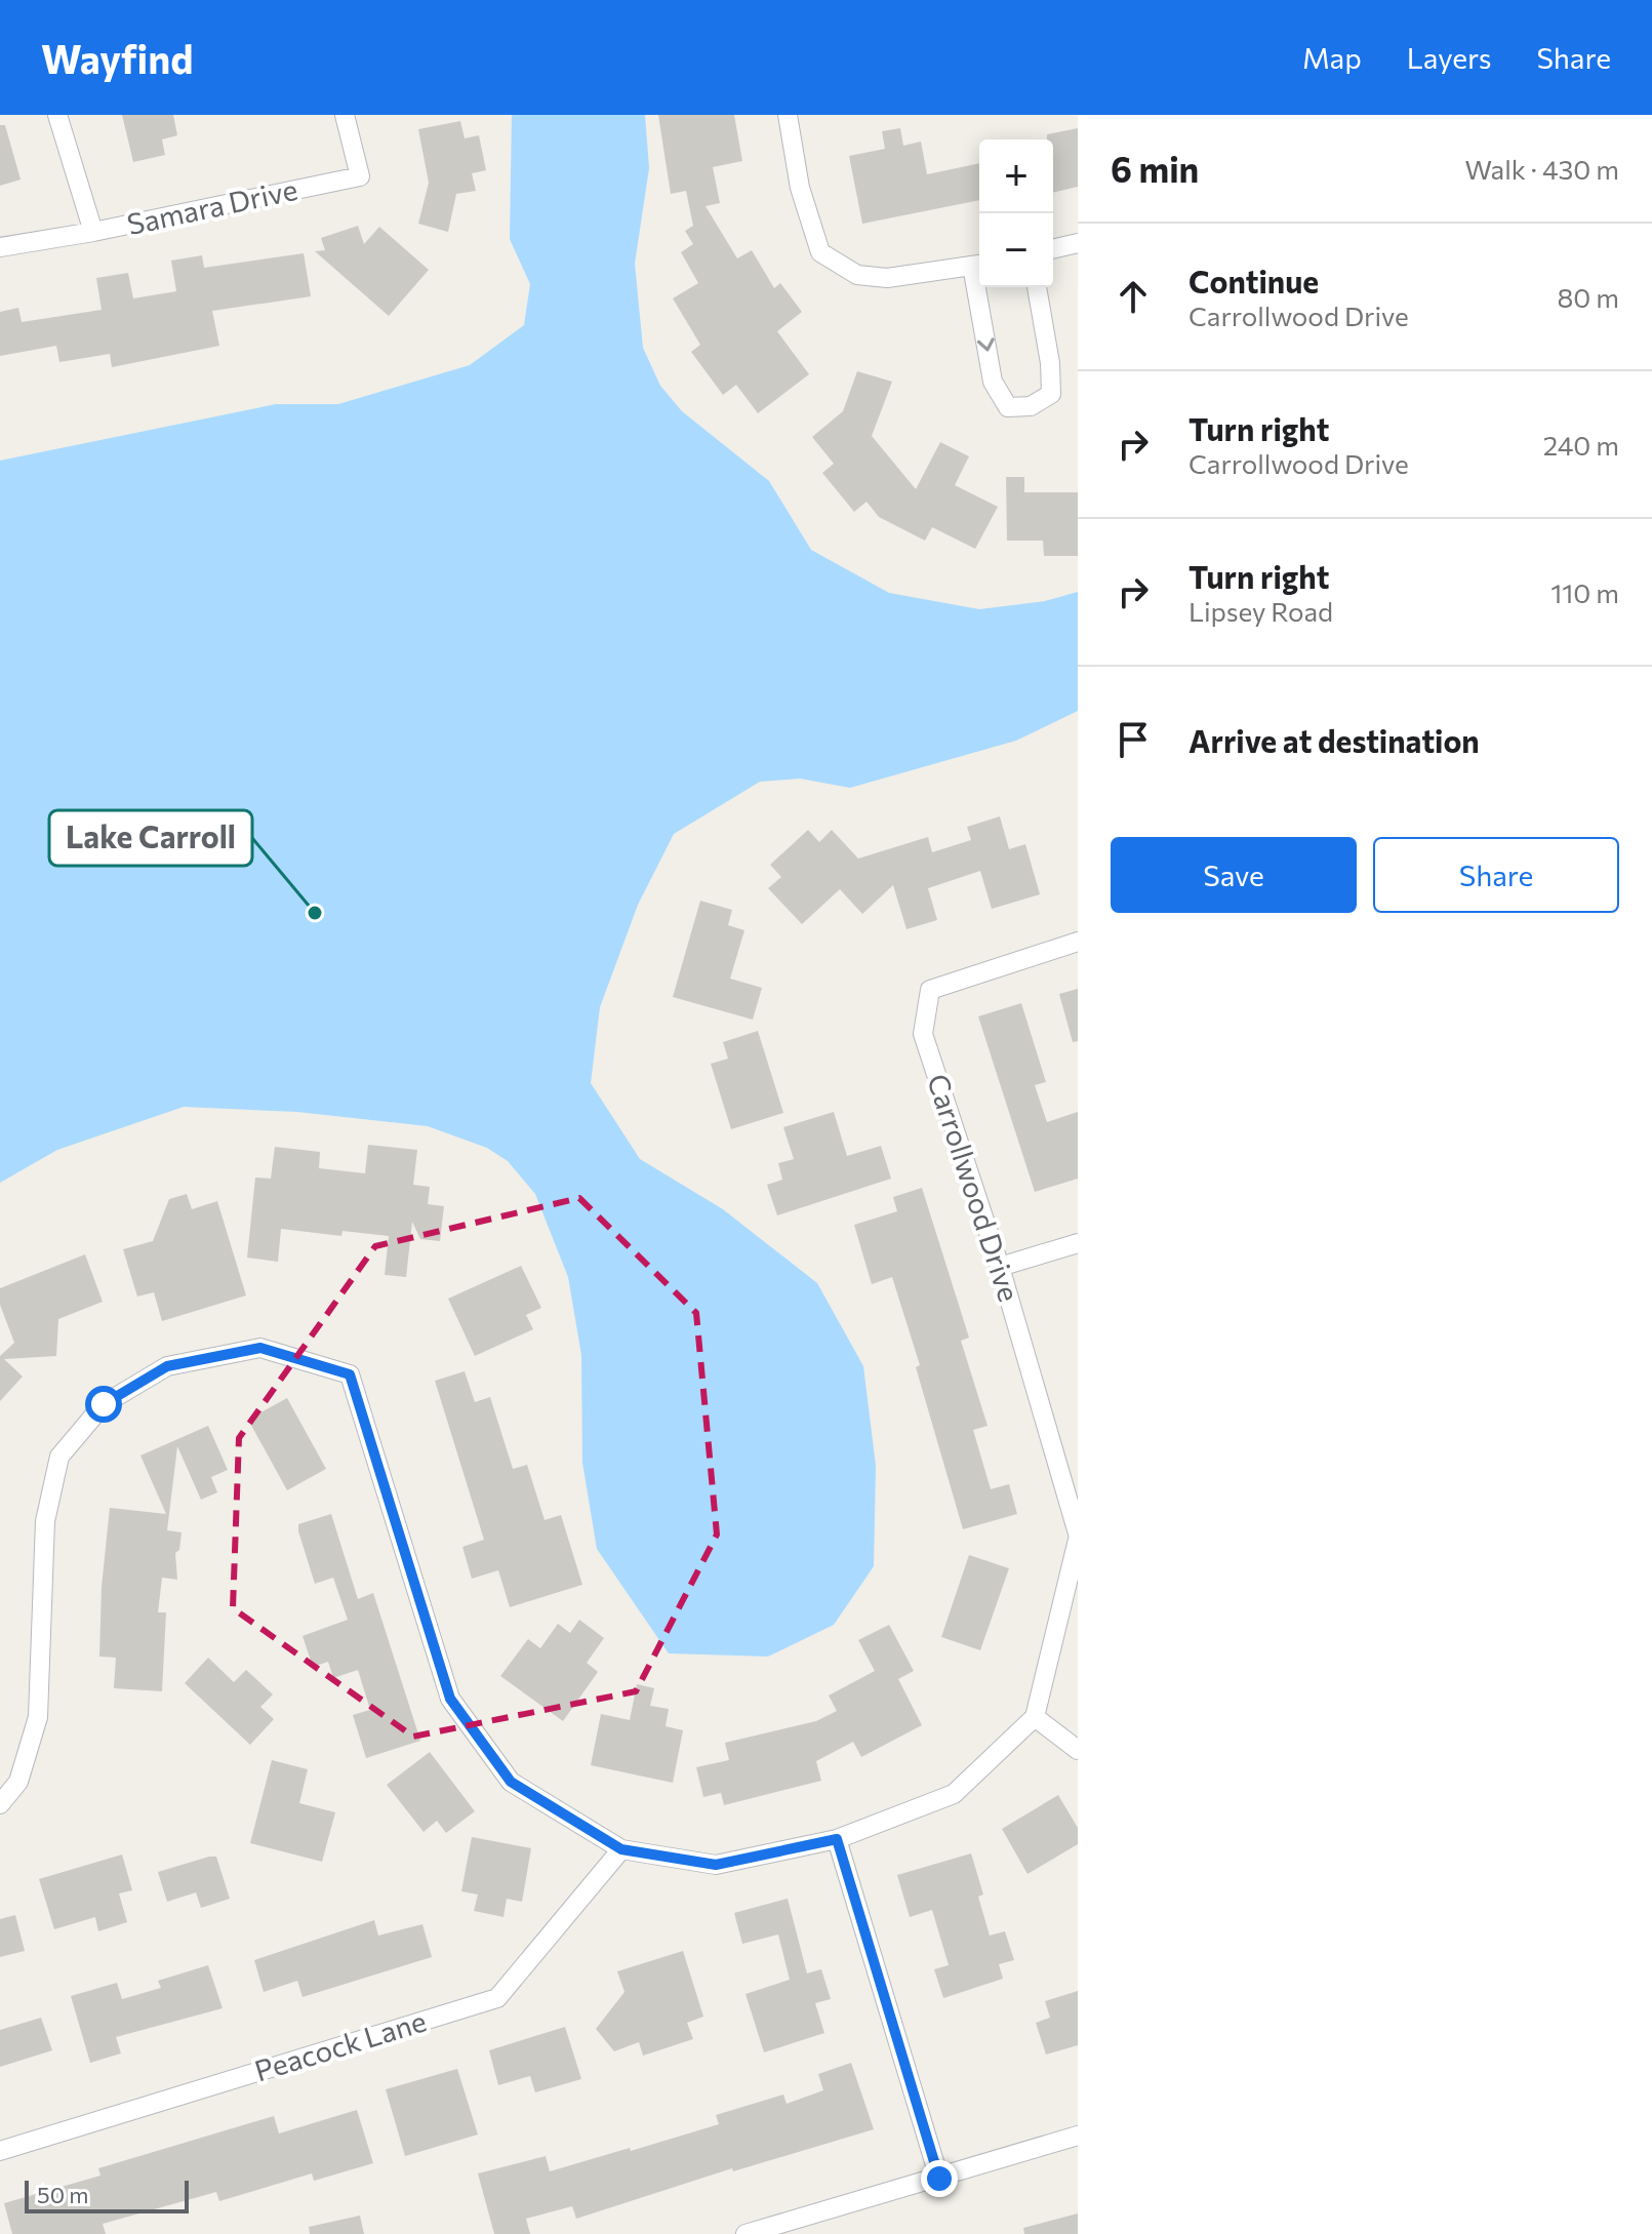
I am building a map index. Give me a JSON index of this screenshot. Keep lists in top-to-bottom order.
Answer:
{
  "streets": {
    "street": ["Samara Drive", "Carrollwood Drive", "Peacock Lane"]
  },
  "places": ["Lake Carroll"],
  "scale_bar": "50 m",
  "page": {
    "header": "Wayfind",
    "nav": ["Map", "Layers", "Share"],
    "heading": ["6 min", "Walk · 430 m"],
    "map_buttons": ["+", "−"],
    "list": [
      ["Continue", "Carrollwood Drive", "80 m"],
      ["Turn right", "Carrollwood Drive", "240 m"],
      ["Turn right", "Lipsey Road", "110 m"],
      "Arrive at destination"
    ],
    "buttons": ["Save", "Share"],
    "scale": "50 m"
  }
}
